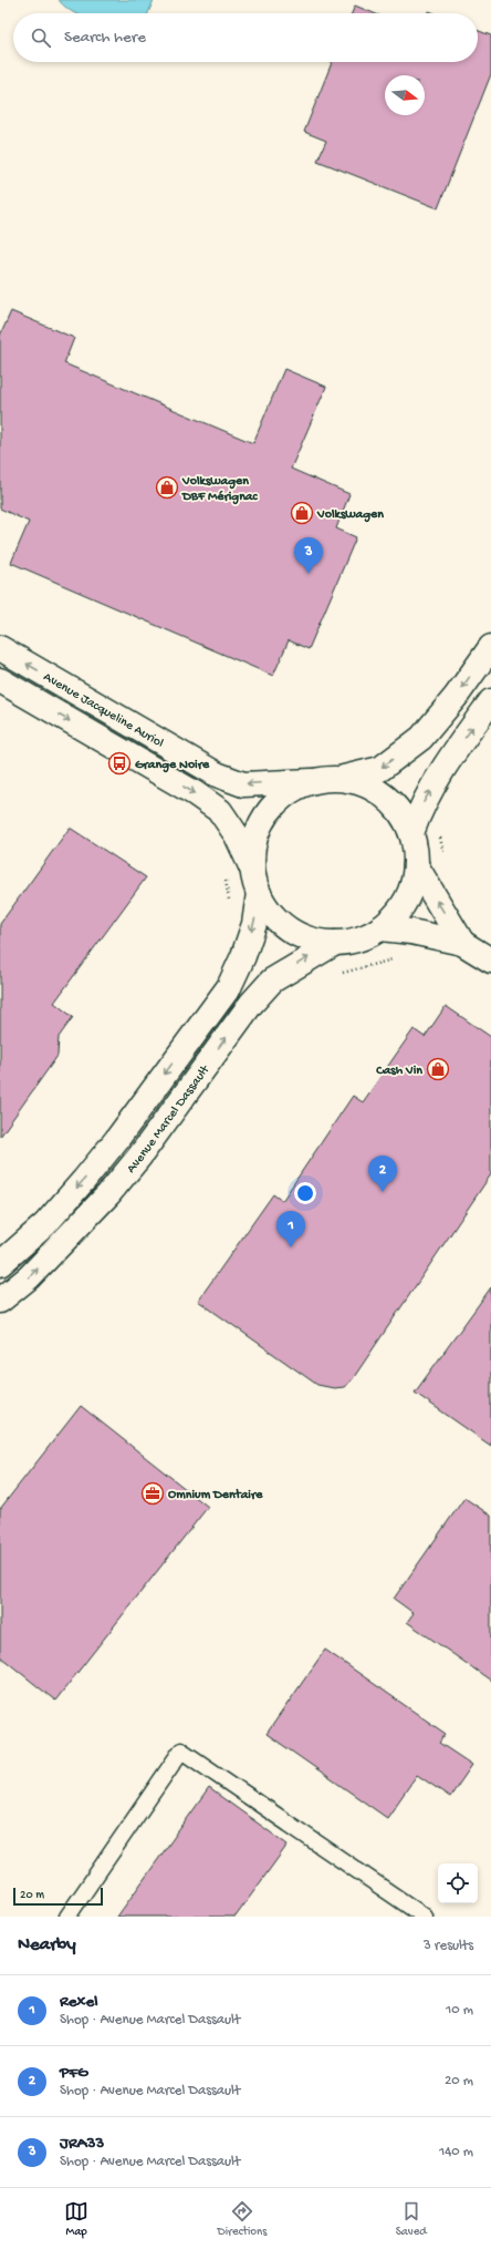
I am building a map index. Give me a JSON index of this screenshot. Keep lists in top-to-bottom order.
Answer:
{
  "streets": {
    "main road": ["Avenue Jacqueline Auriol", "Avenue Marcel Dassault"]
  },
  "places": {
    "shop": ["Volkswagen DBF Mérignac", "Volkswagen", "Cash Vin"],
    "bus stop": ["Grange Noire"],
    "office": ["Omnium Dentaire"]
  },
  "scale_bar": "20 m",
  "north": "right",
  "page": {
    "search": "Search here",
    "pins": ["3", "2", "1"],
    "scale": "20 m",
    "heading": ["Nearby", "3 results"],
    "list": [
      {
        "mark": "1",
        "name": "Rexel",
        "note": "Shop · Avenue Marcel Dassault",
        "value": "10 m"
      },
      {
        "mark": "2",
        "name": "PFG",
        "note": "Shop · Avenue Marcel Dassault",
        "value": "20 m"
      },
      {
        "mark": "3",
        "name": "JRA33",
        "note": "Shop · Avenue Marcel Dassault",
        "value": "140 m"
      }
    ],
    "nav": ["Map", "Directions", "Saved"]
  }
}
